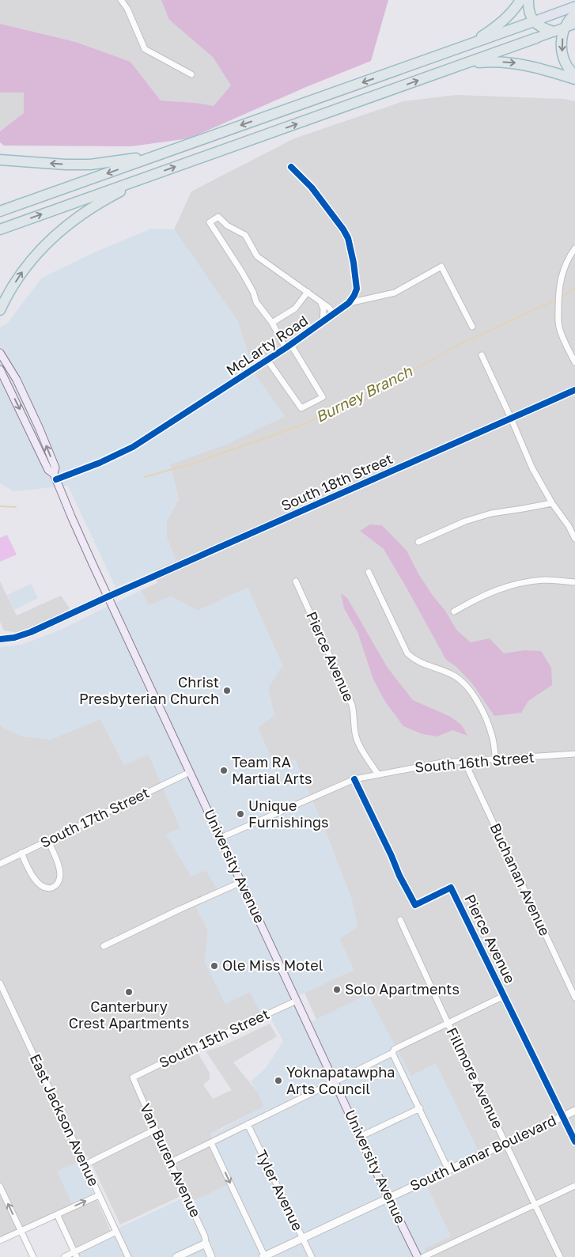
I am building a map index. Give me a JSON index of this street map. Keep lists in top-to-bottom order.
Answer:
{
  "streets": {
    "main road": ["University Avenue"],
    "street": [
      "McLarty Road",
      "South 18th Street",
      "Pierce Avenue",
      "South 16th Street",
      "South 17th Street",
      "Buchanan Avenue",
      "South 15th Street",
      "Fillmore Avenue",
      "East Jackson Avenue",
      "South Lamar Boulevard",
      "Van Buren Avenue",
      "Tyler Avenue"
    ]
  },
  "crossings": [
    ["McLarty Road", "University Avenue"],
    ["South 18th Street", "University Avenue"],
    ["Pierce Avenue", "South 16th Street"],
    ["Pierce Avenue", "South Lamar Boulevard"],
    ["South 16th Street", "University Avenue"],
    ["South 16th Street", "Buchanan Avenue"],
    ["South 17th Street", "University Avenue"],
    ["University Avenue", "South 15th Street"],
    ["University Avenue", "South Lamar Boulevard"],
    ["South 15th Street", "Van Buren Avenue"],
    ["Fillmore Avenue", "South Lamar Boulevard"],
    ["South Lamar Boulevard", "Tyler Avenue"]
  ],
  "water": ["Burney Branch"],
  "places": [
    "Christ Presbyterian Church",
    "Team RA Martial Arts",
    "Unique Furnishings",
    "Ole Miss Motel",
    "Solo Apartments",
    "Canterbury Crest Apartments",
    "Yoknapatawpha Arts Council"
  ]
}
